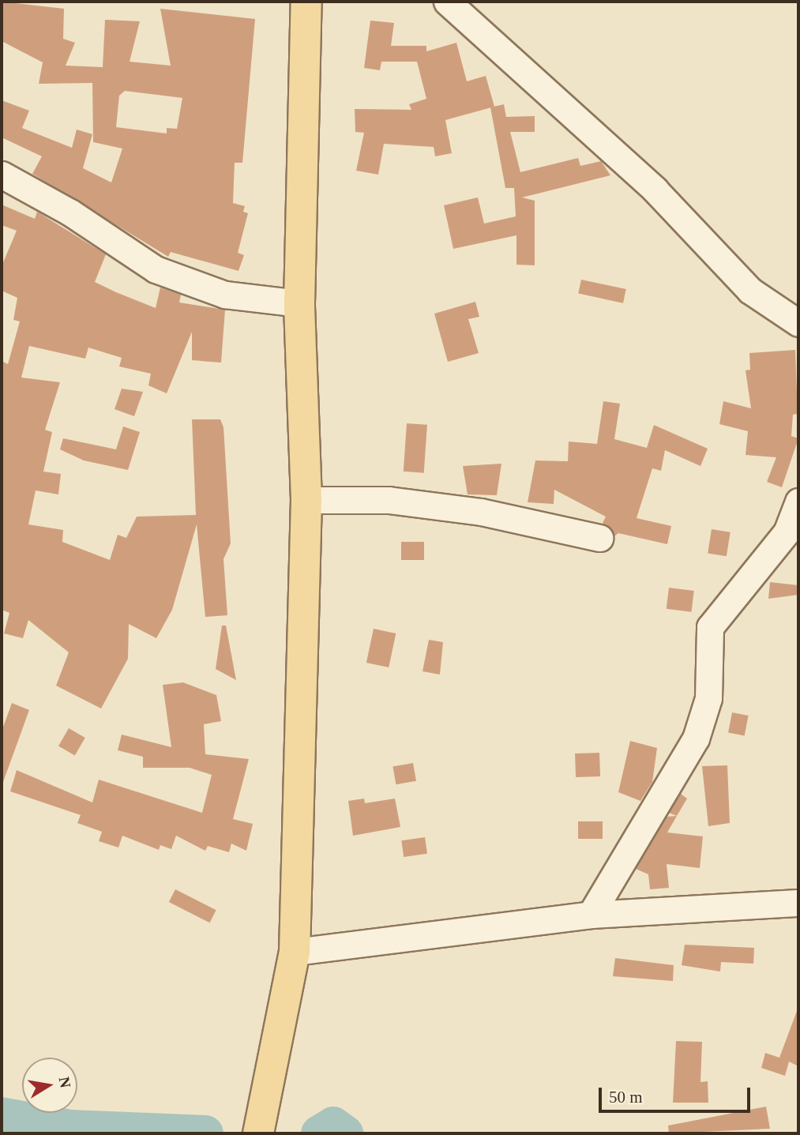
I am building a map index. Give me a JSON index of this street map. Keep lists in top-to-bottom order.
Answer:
{
  "scale_bar": "50 m",
  "north": "right"
}
